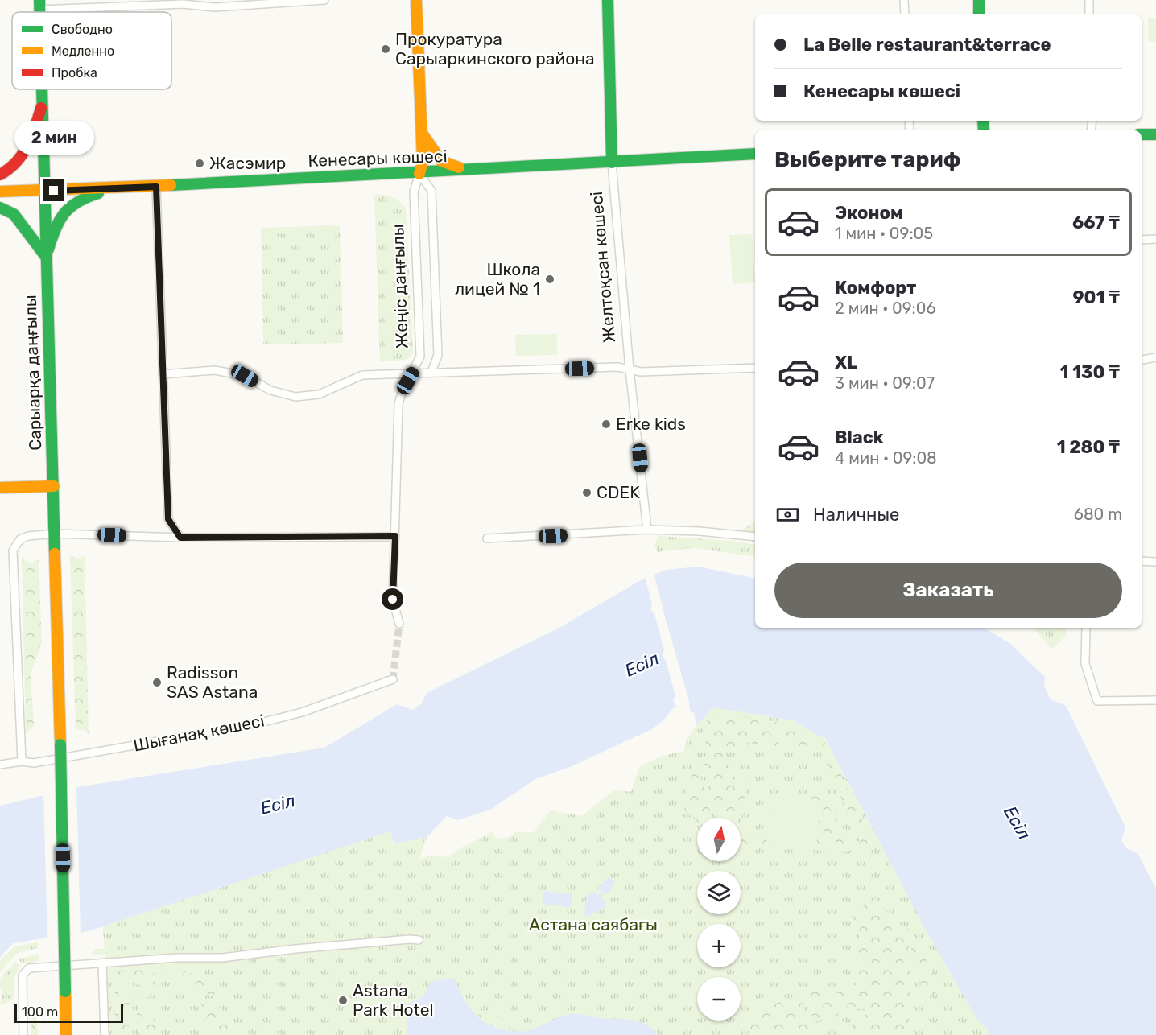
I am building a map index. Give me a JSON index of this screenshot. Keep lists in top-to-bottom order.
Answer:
{
  "streets": {
    "main road": [
      "Кенесары көшесі",
      "Желтоқсан көшесі",
      "Жеңіс даңғылы",
      "Сарыарқа даңғылы"
    ],
    "street": ["Шығанақ көшесі"]
  },
  "crossings": [
    ["Кенесары көшесі", "Желтоқсан көшесі"],
    ["Кенесары көшесі", "Жеңіс даңғылы"],
    ["Кенесары көшесі", "Сарыарқа даңғылы"]
  ],
  "water": ["Есіл"],
  "parks": ["Астана саябағы"],
  "places": [
    "Прокуратура Сарыаркинского района",
    "Жасэмир",
    "Школа лицей № 1",
    "Erke kids",
    "CDEK",
    "Radisson SAS Astana",
    "Astana Park Hotel"
  ],
  "legend": ["Свободно", "Медленно", "Пробка"],
  "scale_bar": "100 m",
  "north": "top",
  "page": {
    "banner": ["La Belle restaurant&terrace", "Кенесары көшесі"],
    "bubble": "2 мин",
    "heading": "Выберите тариф",
    "list": [
      {
        "name": "Эконом",
        "note": "1 мин · 09:05",
        "value": "667 ₸"
      },
      {
        "name": "Комфорт",
        "note": "2 мин · 09:06",
        "value": "901 ₸"
      },
      {
        "name": "XL",
        "note": "3 мин · 09:07",
        "value": "1 130 ₸"
      },
      {
        "name": "Black",
        "note": "4 мин · 09:08",
        "value": "1 280 ₸"
      }
    ],
    "pay": ["Наличные", "680 m"],
    "buttons": "Заказать",
    "map_buttons": ["+", "−"],
    "scale": "100 m"
  }
}
